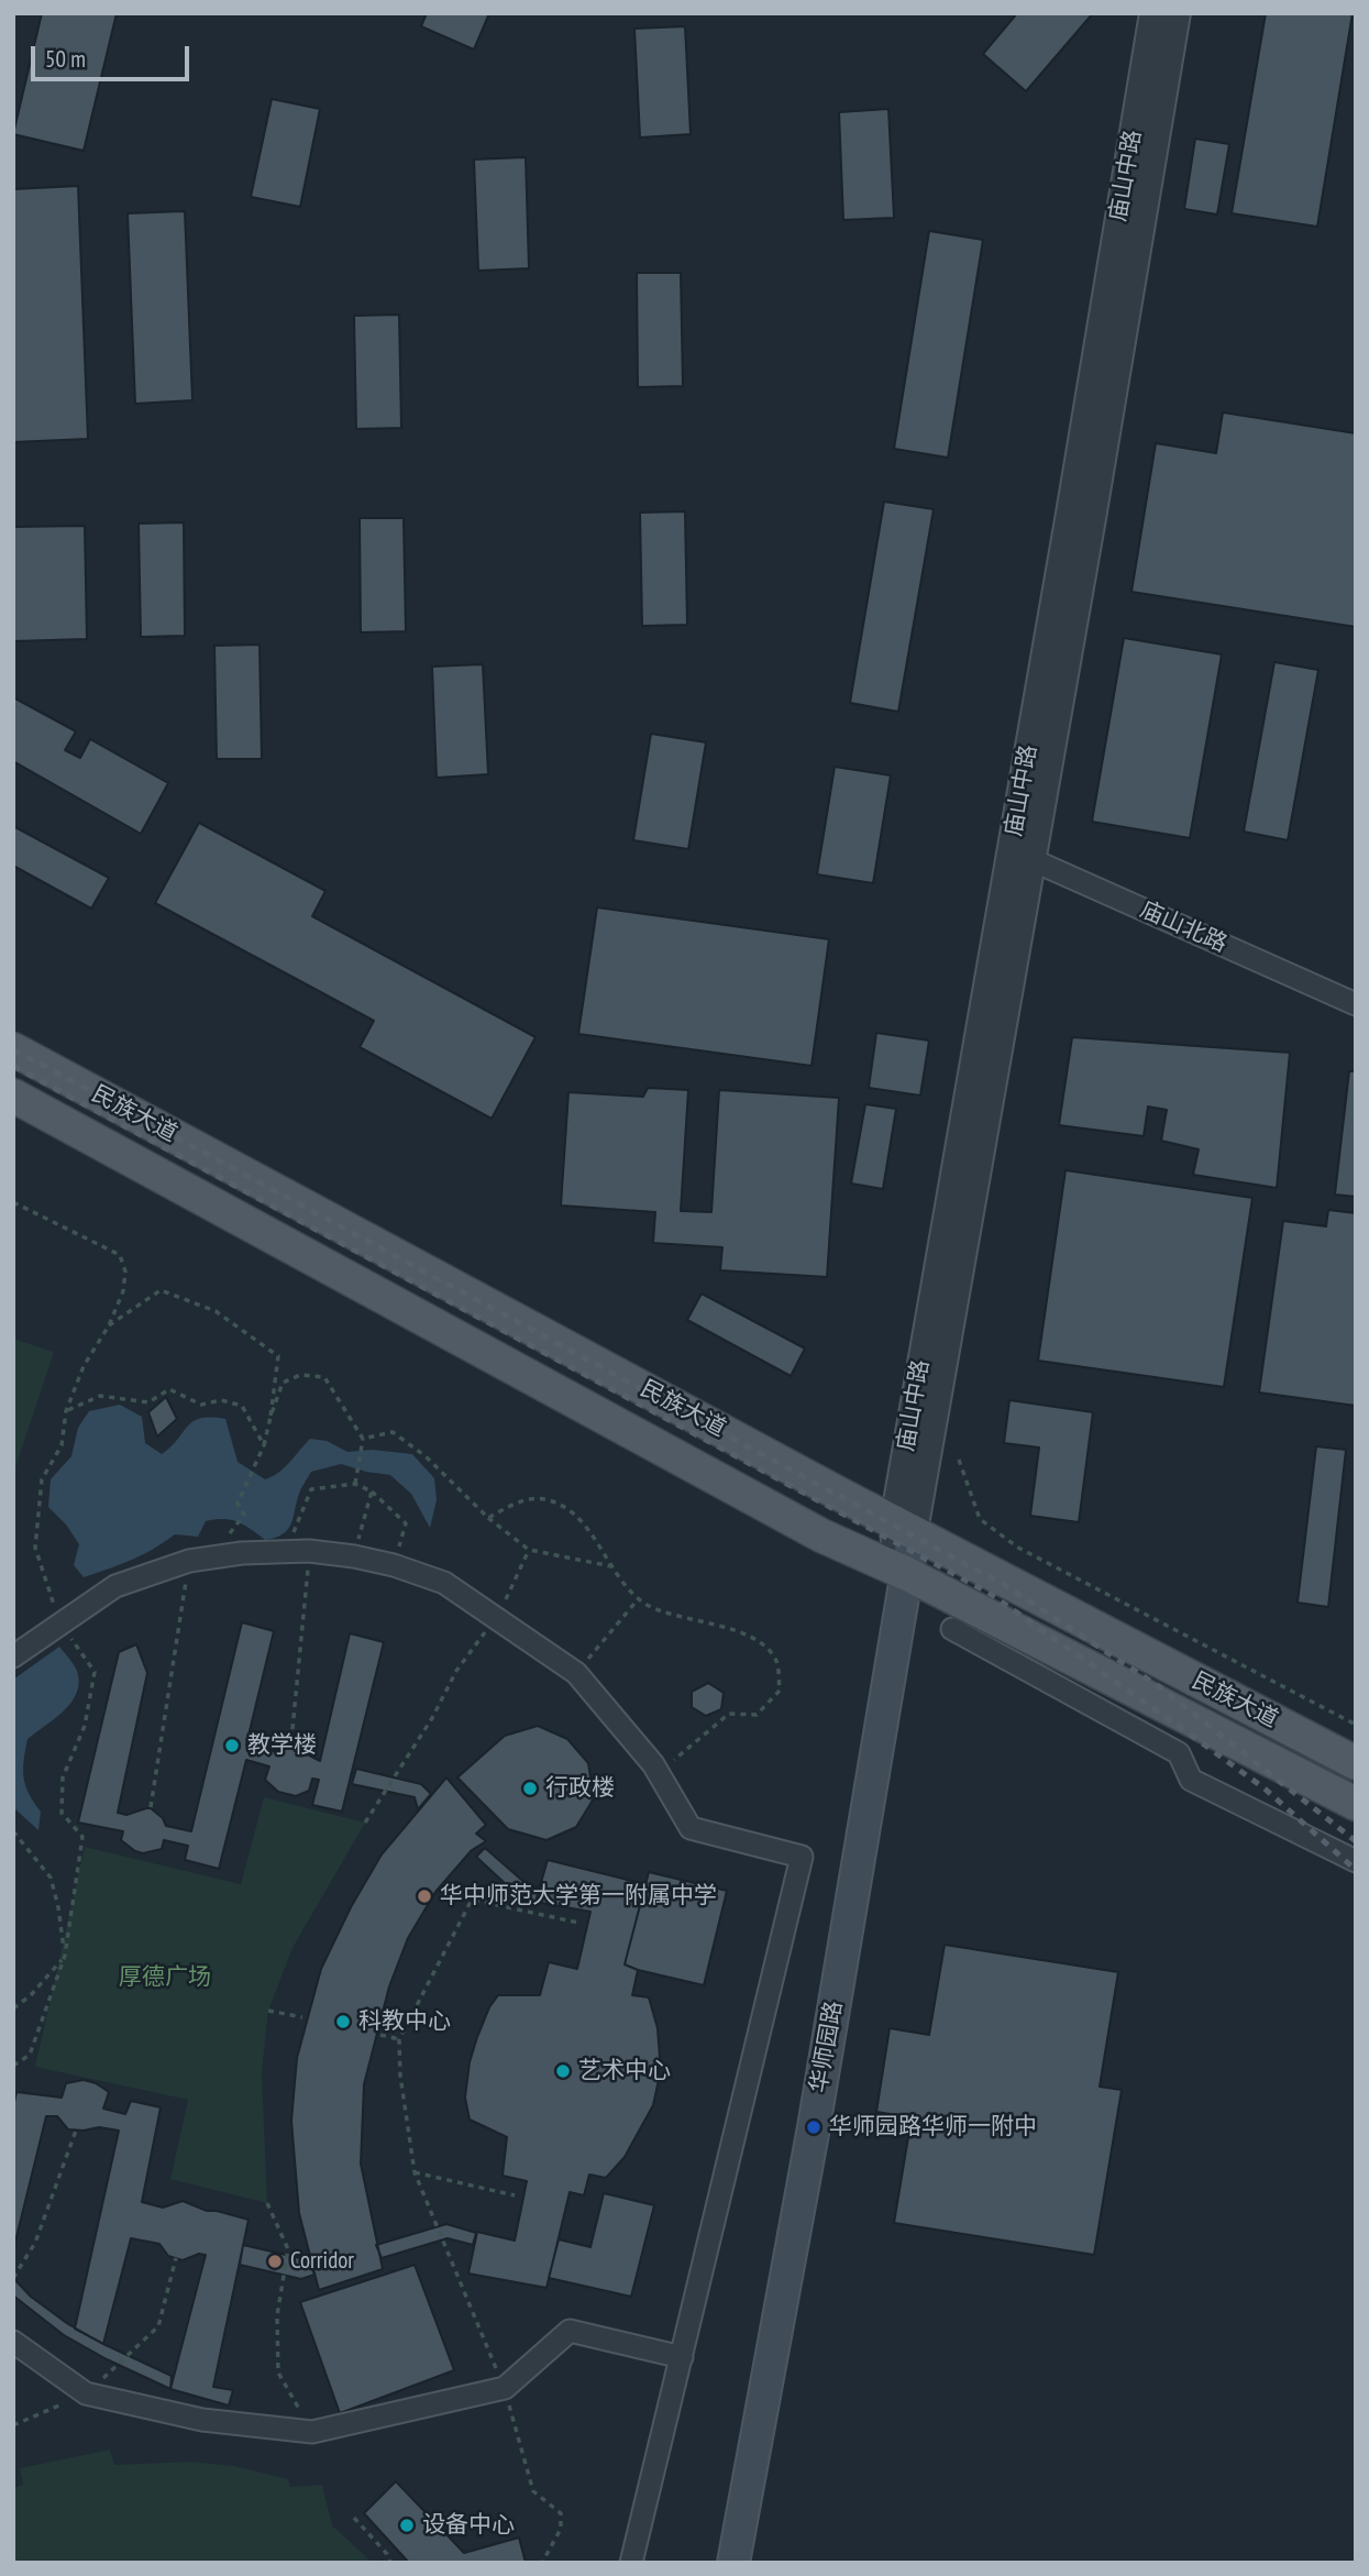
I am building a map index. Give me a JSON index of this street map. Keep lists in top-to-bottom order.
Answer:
{
  "streets": {
    "main road": ["民族大道", "华师园路"],
    "street": ["庙山中路", "庙山北路"]
  },
  "crossings": [
    ["庙山中路", "庙山北路"],
    ["庙山中路", "民族大道"],
    ["庙山中路", "华师园路"],
    ["民族大道", "华师园路"]
  ],
  "parks": ["厚德广场"],
  "places": [
    "教学楼",
    "行政楼",
    "华中师范大学第一附属中学",
    "科教中心",
    "艺术中心",
    "华师园路华师一附中",
    "Corridor",
    "设备中心"
  ],
  "scale_bar": "50 m"
}
